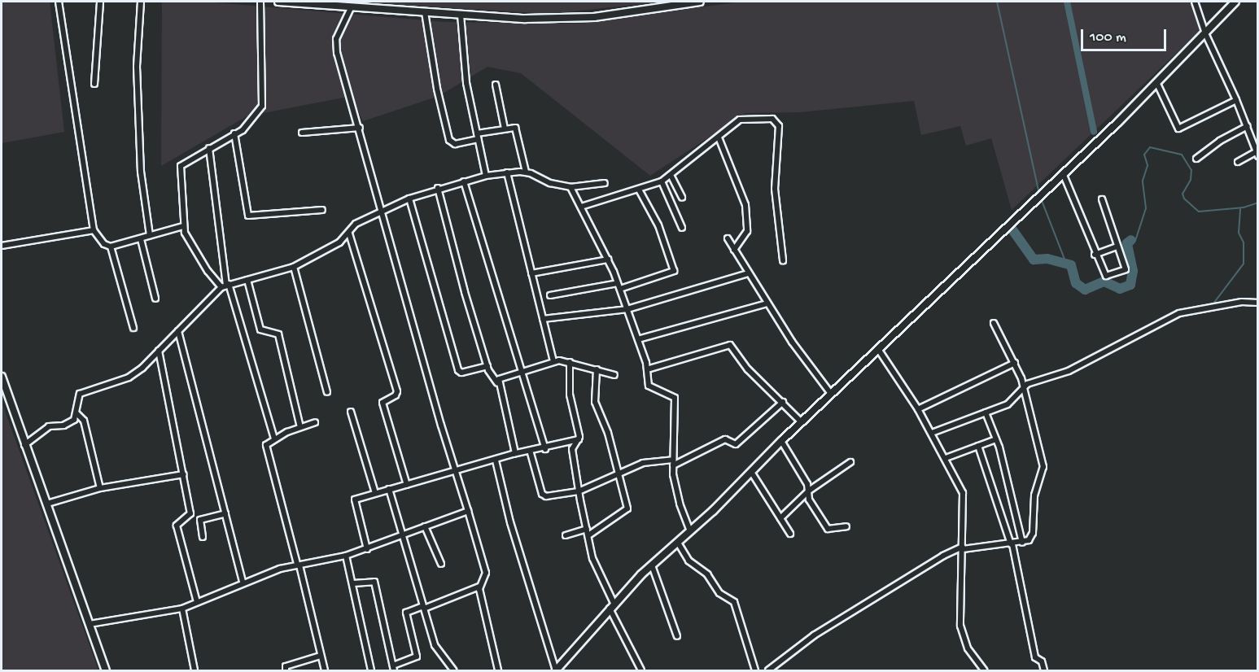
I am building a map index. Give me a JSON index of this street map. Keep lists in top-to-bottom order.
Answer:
{
  "scale_bar": "100 m"
}
